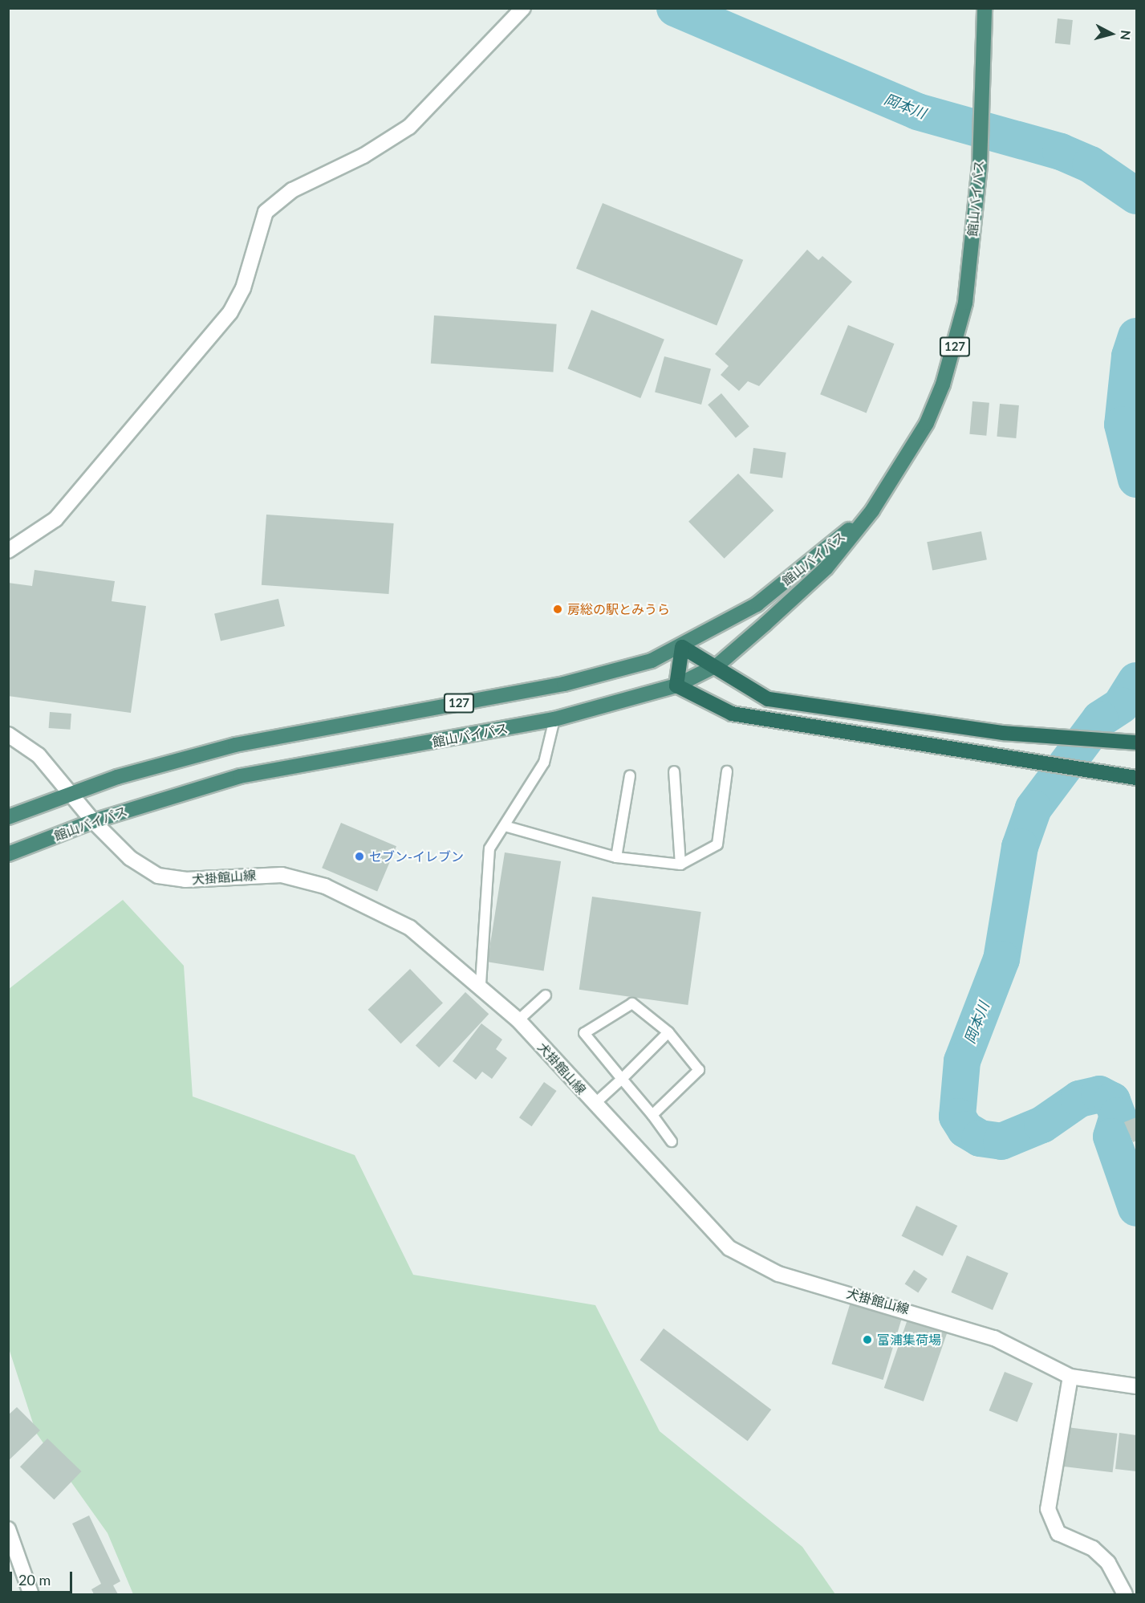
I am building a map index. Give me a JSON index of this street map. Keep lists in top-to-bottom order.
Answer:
{
  "streets": {
    "highway": ["館山バイパス", "127"],
    "main road": ["犬掛館山線"]
  },
  "crossings": [
    ["館山バイパス", "犬掛館山線"]
  ],
  "water": ["岡本川"],
  "places": ["房総の駅とみうら", "セブン-イレブン", "富浦集荷場"],
  "scale_bar": "20 m",
  "north": "right"
}
